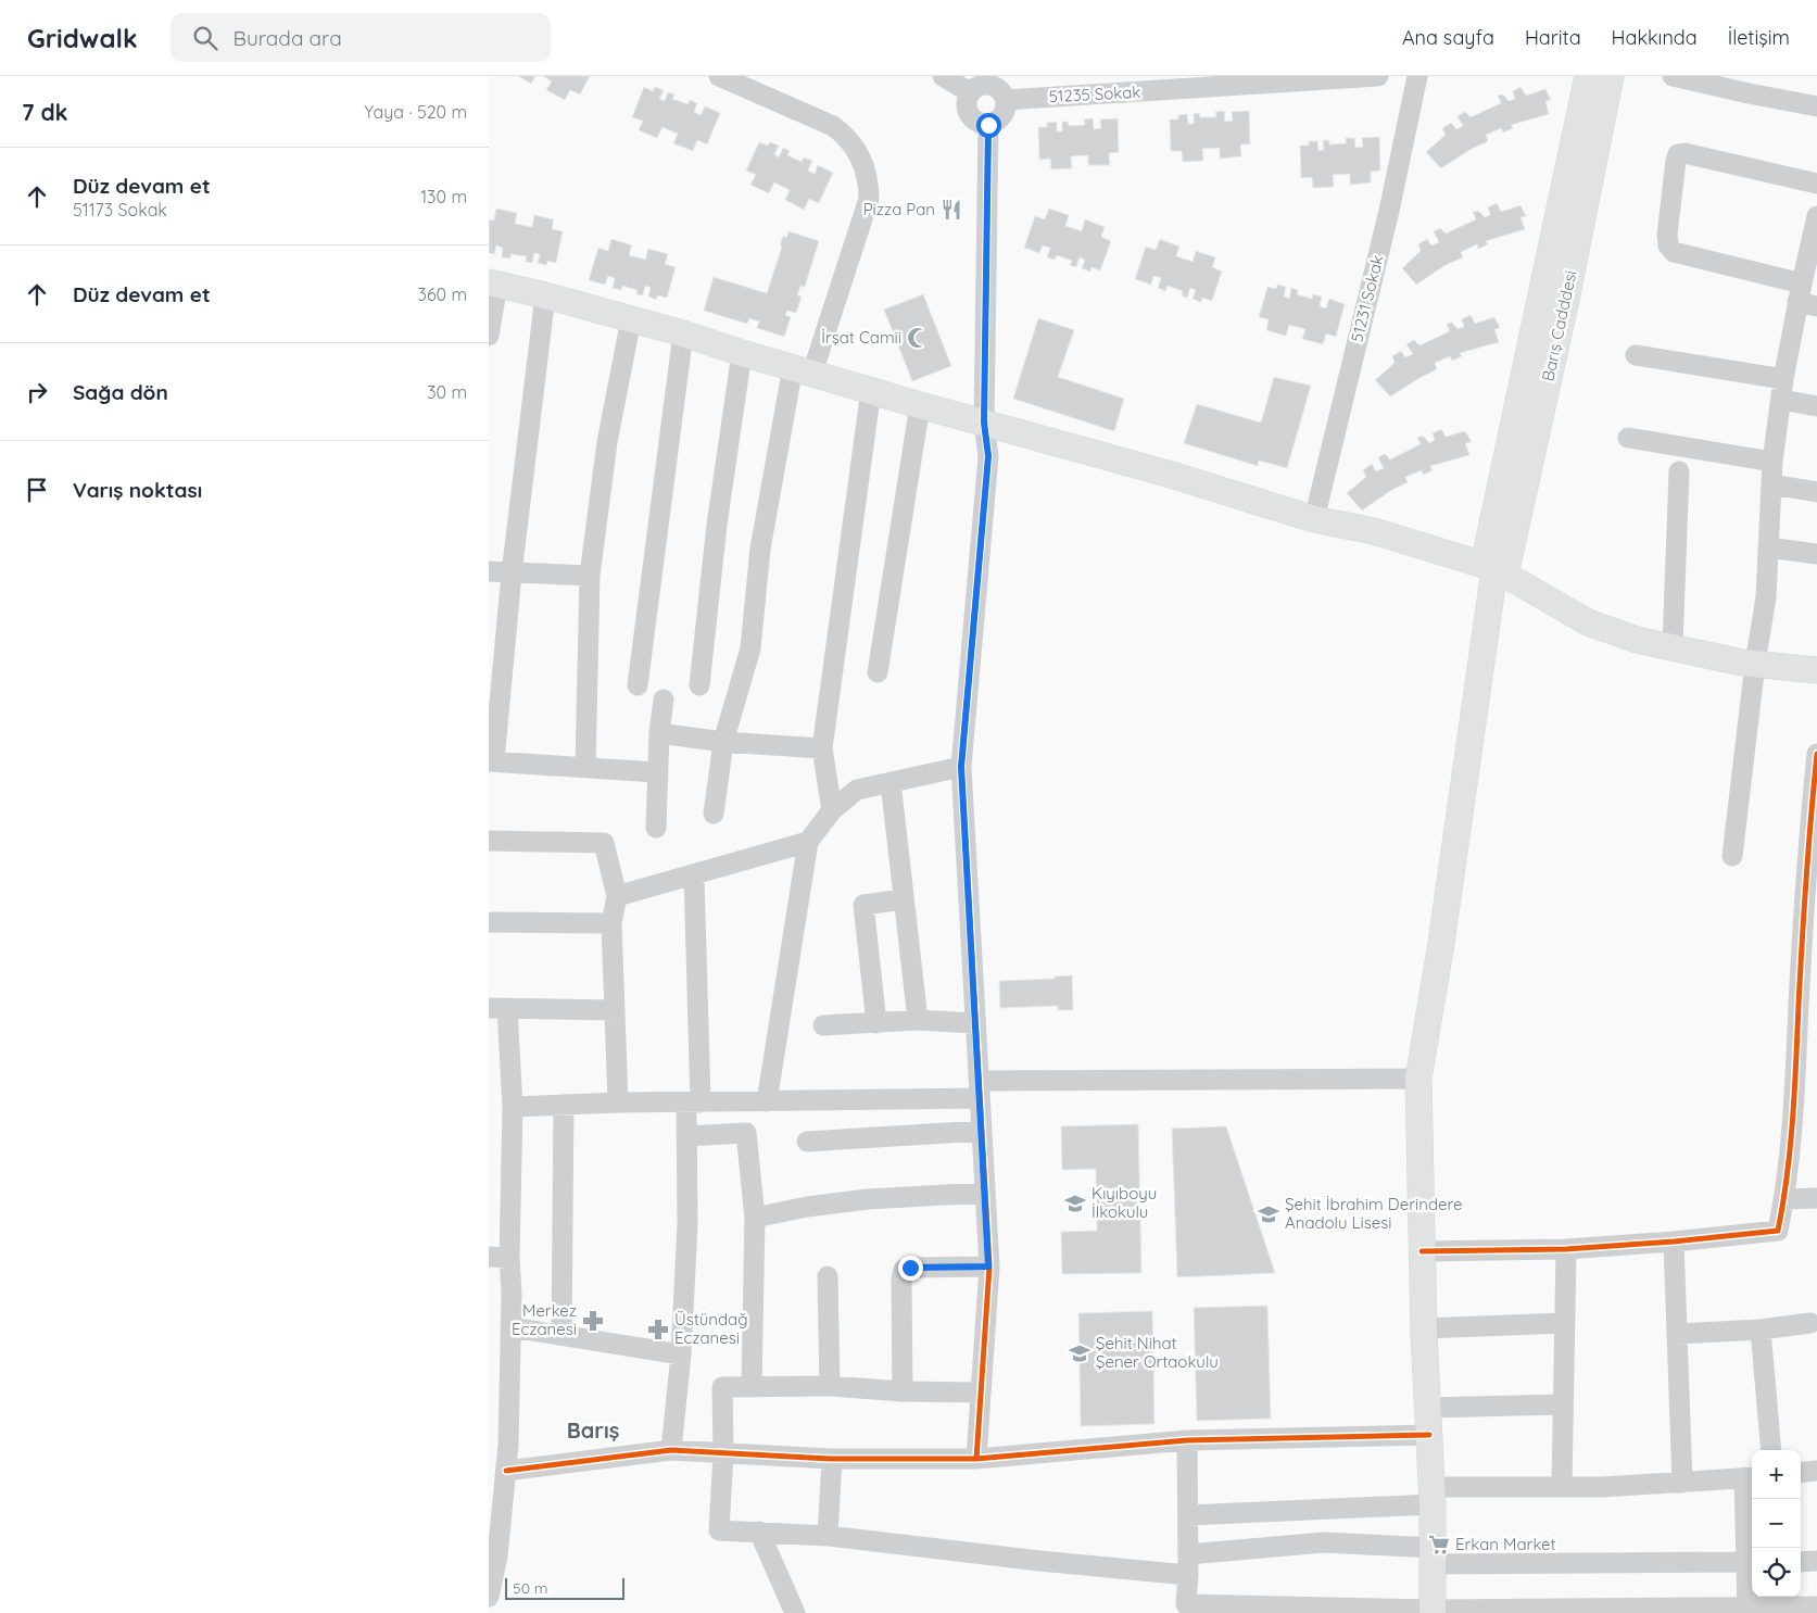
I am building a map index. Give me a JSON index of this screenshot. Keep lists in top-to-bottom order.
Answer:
{
  "streets": {
    "main road": ["Barış Cadddesi"],
    "street": ["51235 Sokak", "51231 Sokak"]
  },
  "districts": ["Barış"],
  "places": {
    "restaurant": ["Pizza Pan"],
    "mosque": ["İrşat Camii"],
    "school or university": ["Kıyıboyu İlkokulu", "Şehit İbrahim Derindere Anadolu Lisesi", "Şehit Nihat Şener Ortaokulu"],
    "pharmacy": ["Merkez Eczanesi", "Üstündağ Eczanesi"],
    "supermarket": ["Erkan Market"]
  },
  "scale_bar": "50 m",
  "page": {
    "header": "Gridwalk",
    "search": "Burada ara",
    "nav": [
      "Ana sayfa",
      "Harita",
      "Hakkında",
      "İletişim"
    ],
    "heading": ["7 dk", "Yaya · 520 m"],
    "list": [
      ["Düz devam et", "51173 Sokak", "130 m"],
      ["Düz devam et", "360 m"],
      ["Sağa dön", "30 m"],
      "Varış noktası"
    ],
    "map_buttons": ["+", "−"],
    "scale": "50 m"
  }
}
